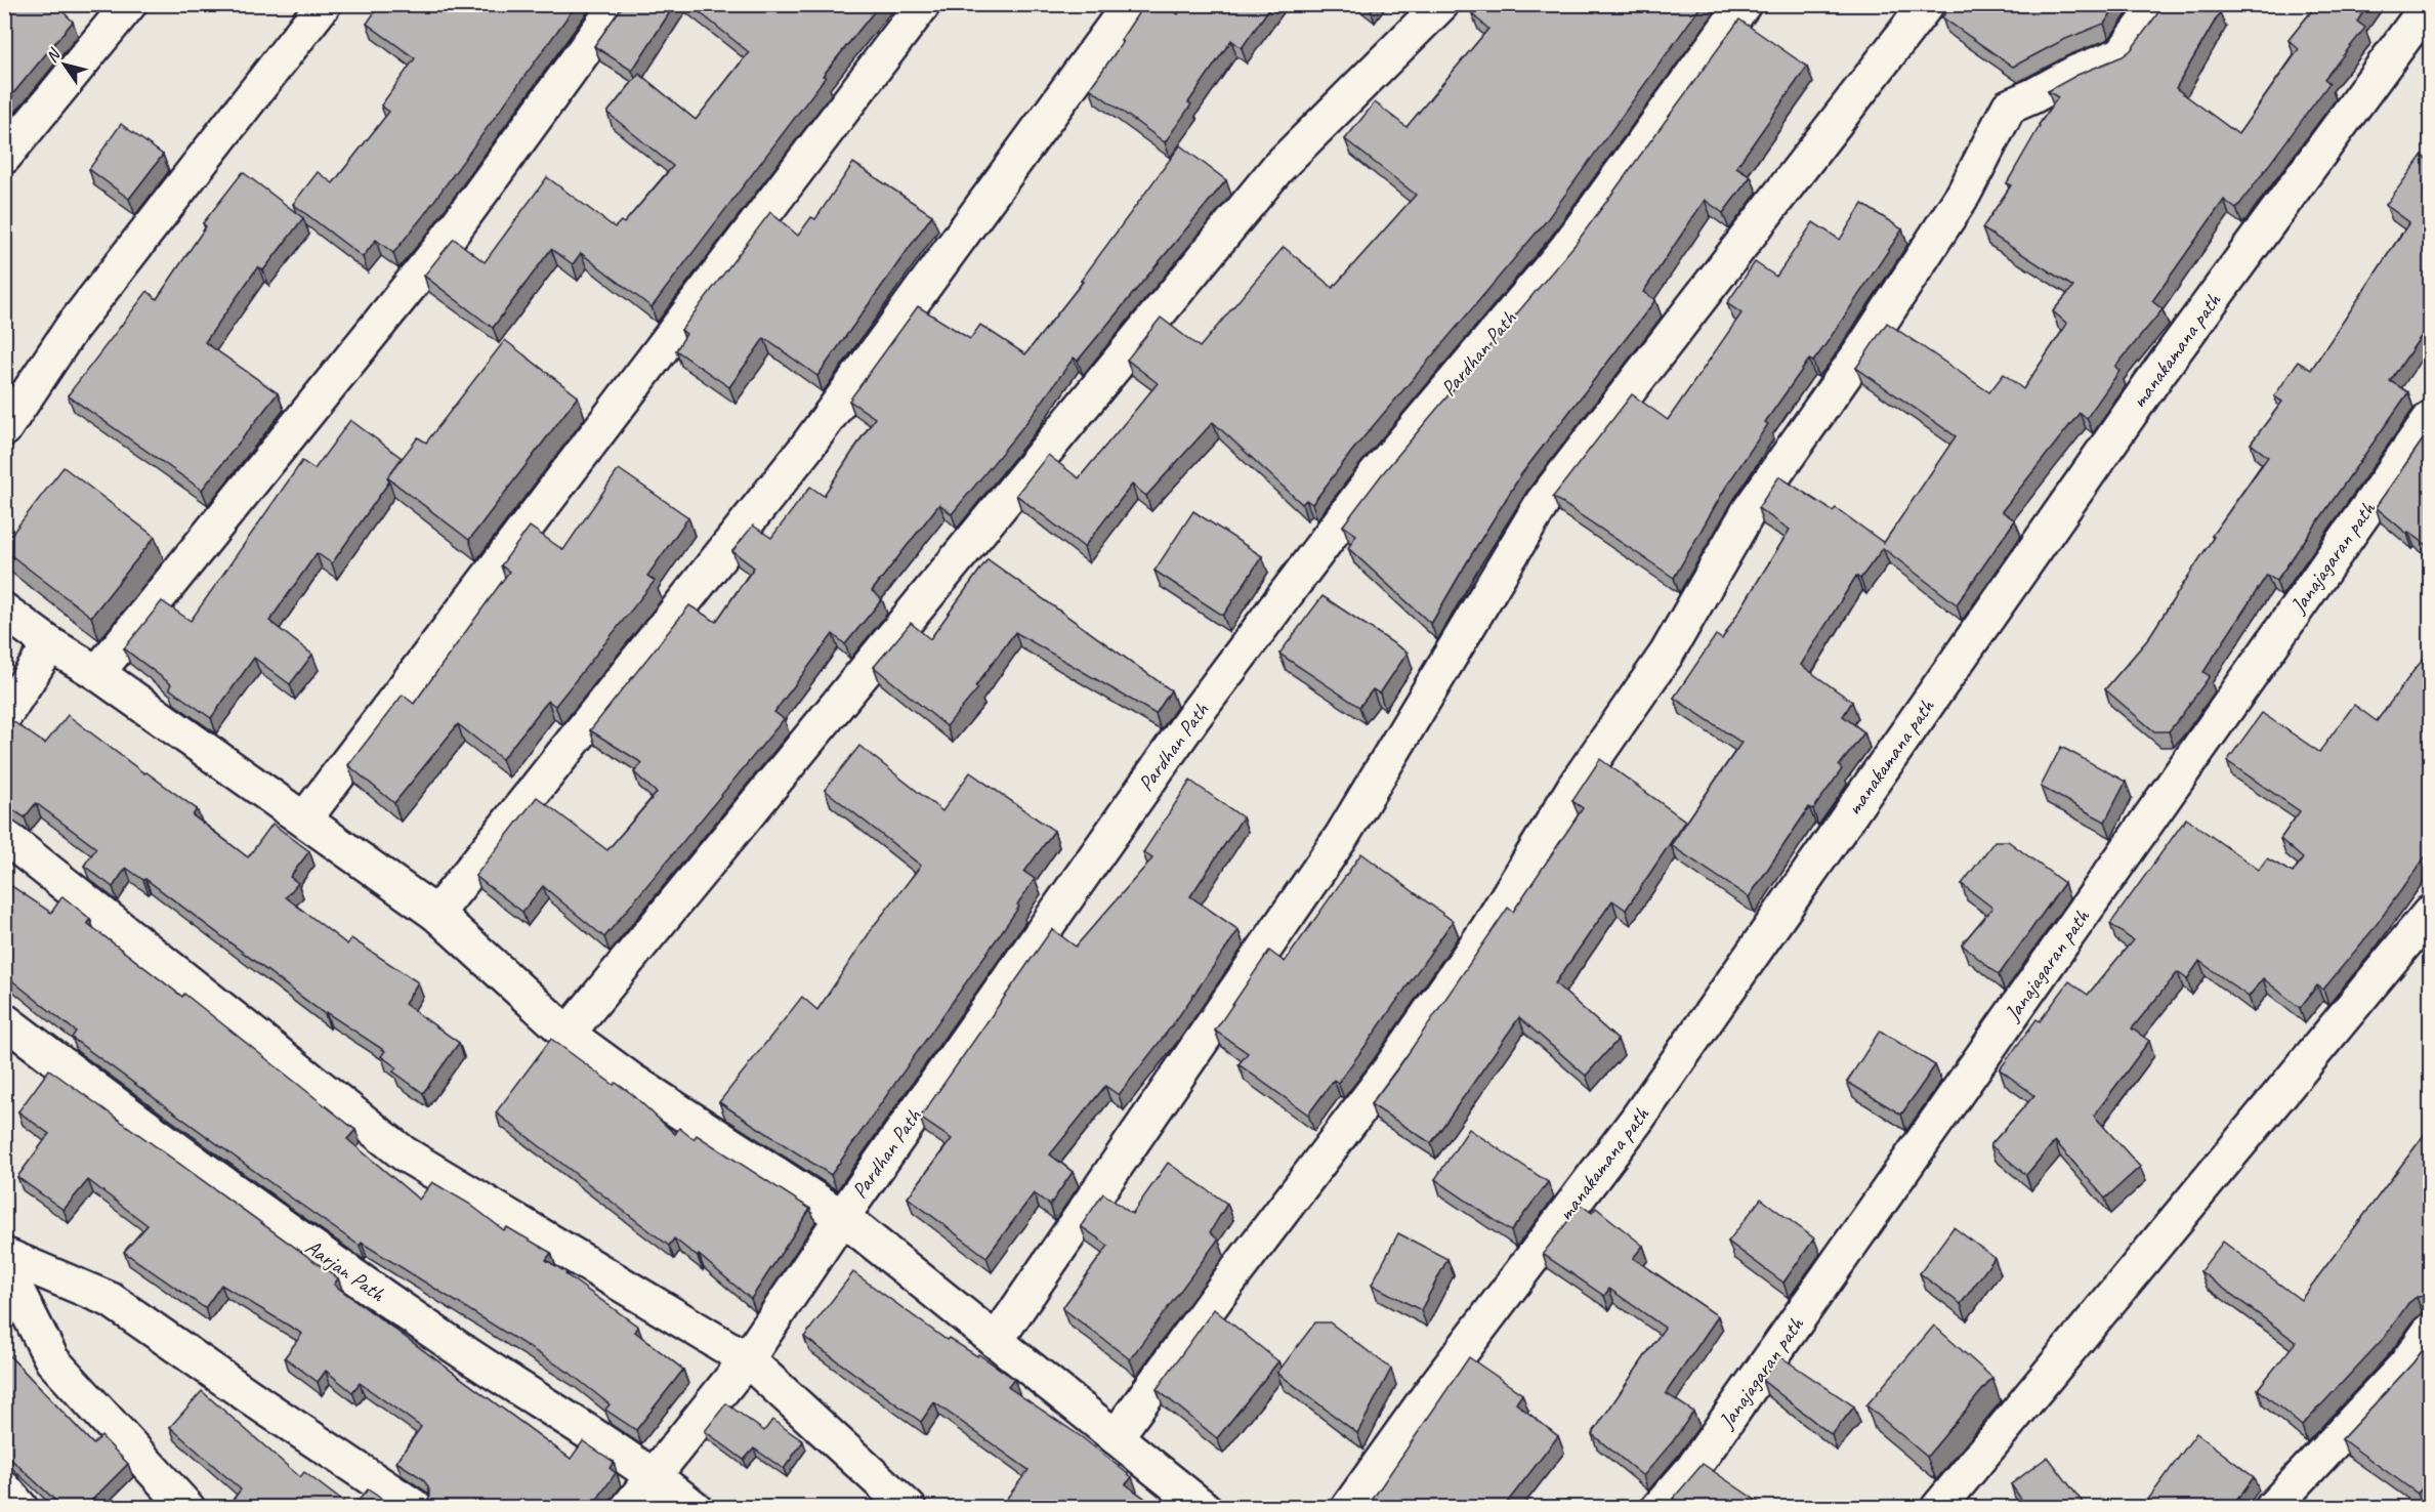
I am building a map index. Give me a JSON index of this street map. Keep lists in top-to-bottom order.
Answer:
{
  "streets": {
    "street": [
      "manakamana path",
      "Pardhan Path",
      "Janajagaran path",
      "Aarjan Path"
    ]
  },
  "crossings": [
    ["Pardhan Path", "Aarjan Path"]
  ],
  "north": "top left"
}
